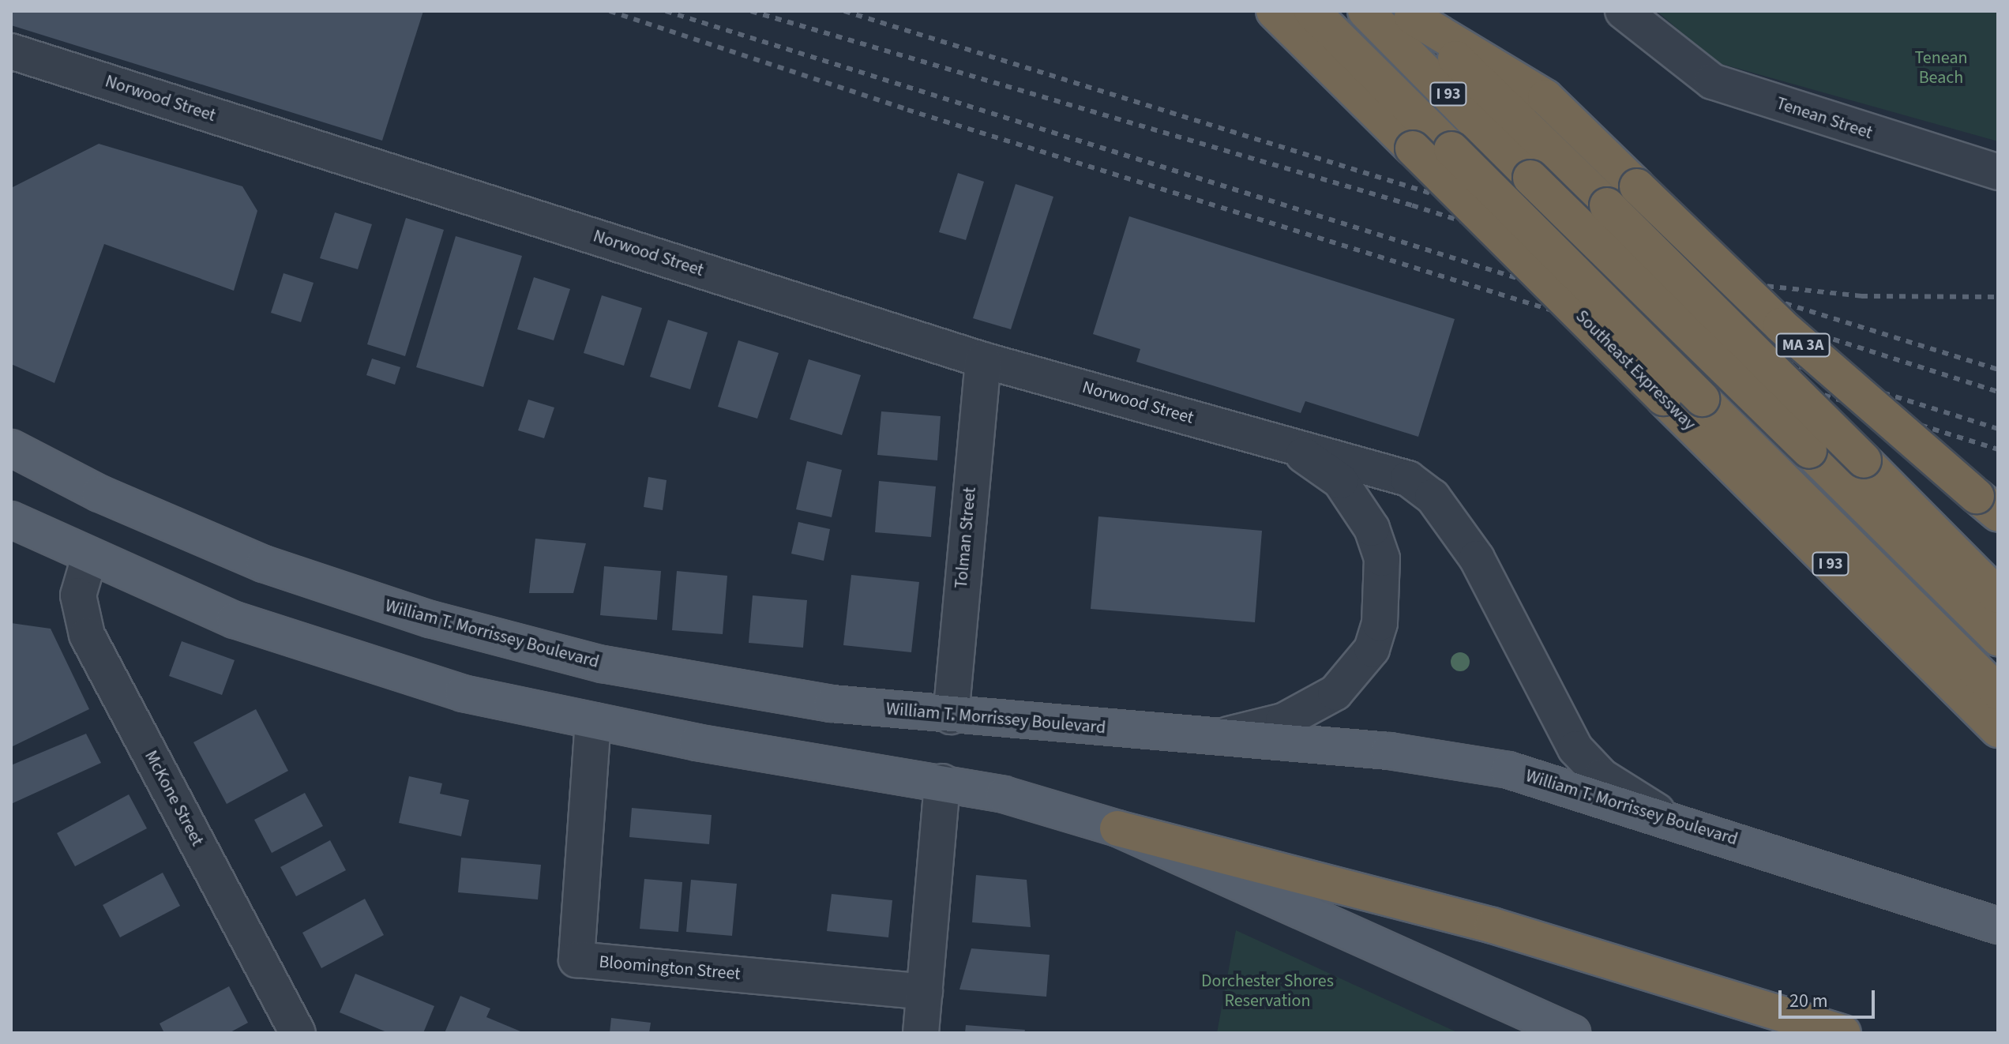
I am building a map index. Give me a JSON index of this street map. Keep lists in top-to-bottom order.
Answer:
{
  "streets": {
    "highway": ["I 93", "MA 3A", "Southeast Expressway"],
    "main road": ["William T. Morrissey Boulevard"],
    "street": [
      "Norwood Street",
      "Tenean Street",
      "Tolman Street",
      "McKone Street",
      "Bloomington Street"
    ]
  },
  "crossings": [
    ["I 93", "MA 3A"],
    ["Norwood Street", "Tolman Street"],
    ["Norwood Street", "William T. Morrissey Boulevard"],
    ["Tolman Street", "William T. Morrissey Boulevard"]
  ],
  "parks": ["Tenean Beach", "Dorchester Shores Reservation"],
  "scale_bar": "20 m"
}
